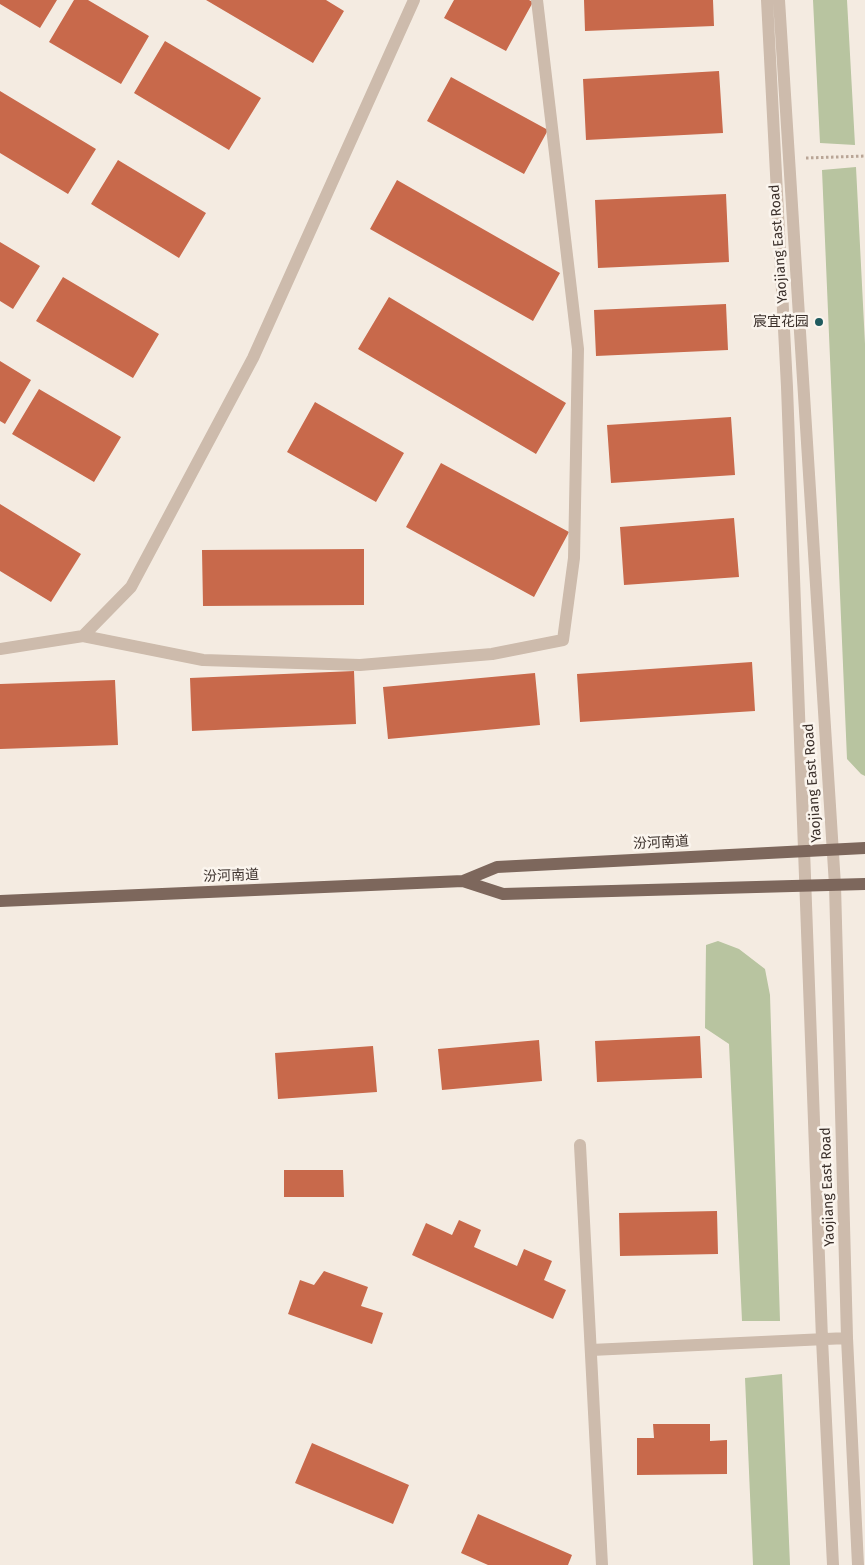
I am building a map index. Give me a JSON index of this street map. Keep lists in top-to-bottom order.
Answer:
{
  "streets": {
    "main road": ["汾河南道"],
    "street": ["Yaojiang East Road"]
  },
  "crossings": [
    ["Yaojiang East Road", "汾河南道"]
  ],
  "places": ["宸宜花园"]
}
